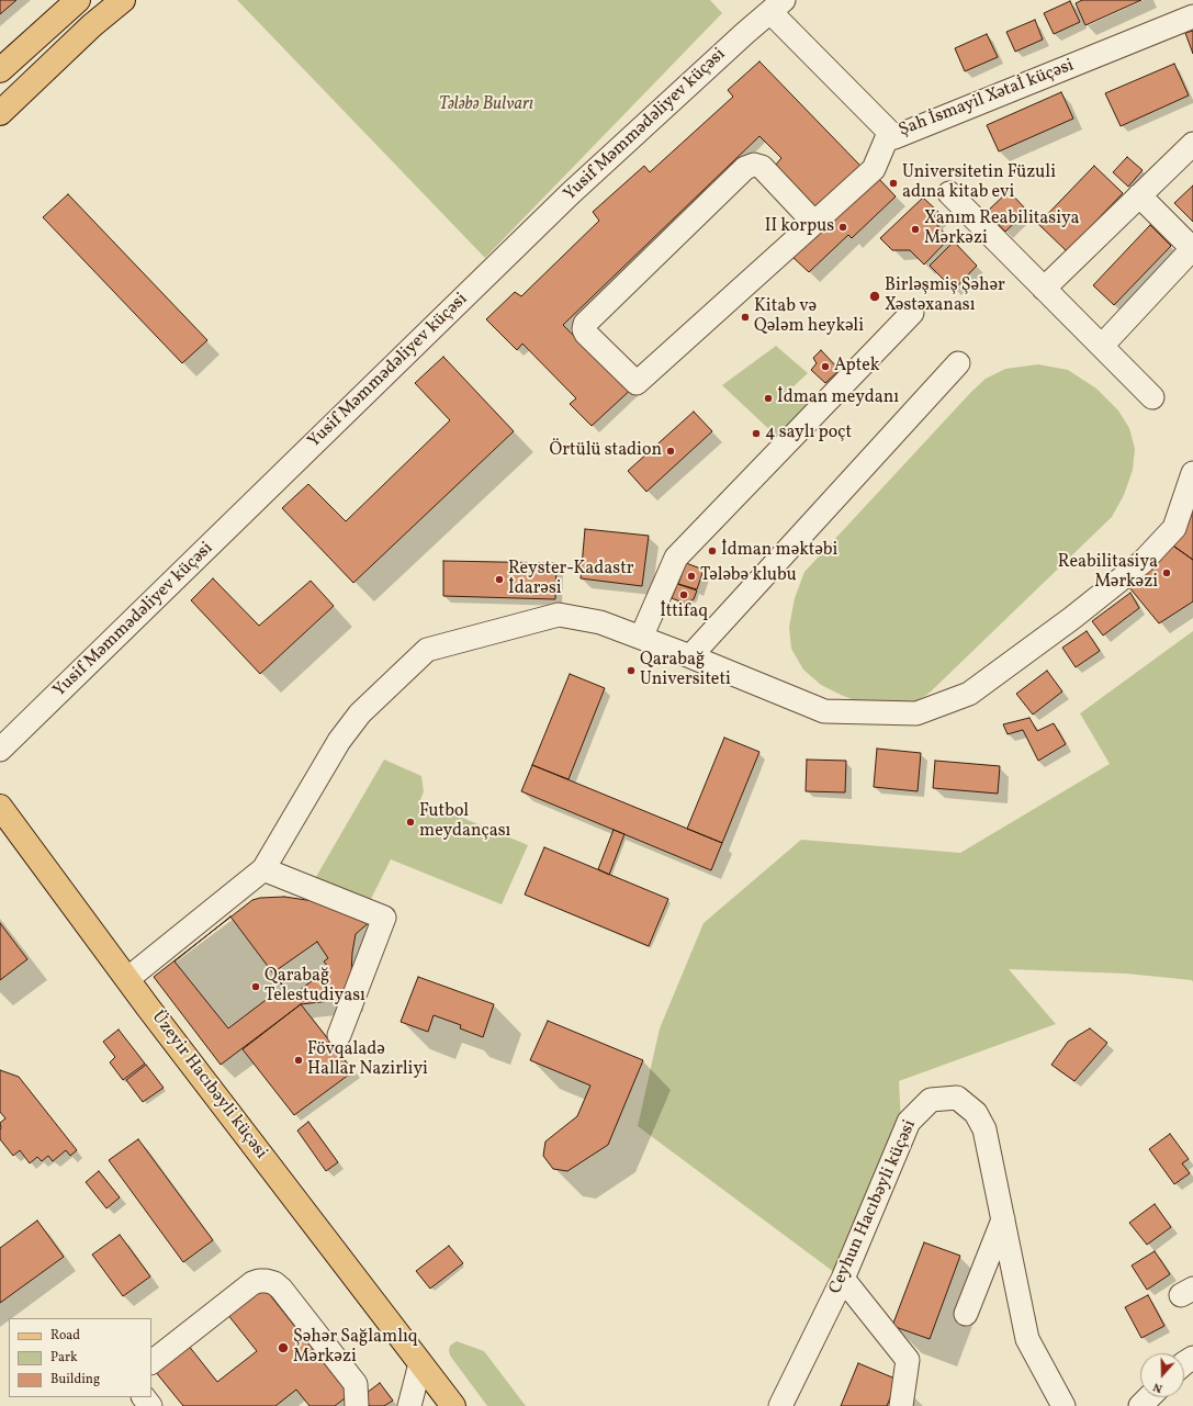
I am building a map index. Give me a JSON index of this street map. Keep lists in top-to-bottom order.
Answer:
{
  "streets": {
    "main road": ["Üzeyir Hacıbəyli küçəsi"],
    "street": ["Şah İsmayil Xətaİ küçəsi", "Yusif Məmmədəliyev küçəsi", "Ceyhun Hacıbəyli küçəsi"]
  },
  "crossings": [
    ["Şah İsmayil Xətaİ küçəsi", "Yusif Məmmədəliyev küçəsi"]
  ],
  "parks": ["Tələbə Bulvarı"],
  "places": [
    "Universitetin Füzuli adına kitab evi",
    "II korpus",
    "Xanım Reabilitasiya Mərkəzi",
    "Birləşmiş Şəhər Xəstəxanası",
    "Kitab və Qələm heykəli",
    "Aptek",
    "İdman meydanı",
    "4 saylı poçt",
    "Örtülü stadion",
    "İdman məktəbi",
    "Reabilitasiya Mərkəzi",
    "Tələbə klubu",
    "Reyster-Kadastr İdarəsi",
    "İttifaq",
    "Qarabağ Universiteti",
    "Futbol meydançası",
    "Qarabağ Telestudiyası",
    "Fövqaladə Hallar Nazirliyi",
    "Şəhər Sağlamlıq Mərkəzi"
  ],
  "legend": ["Road", "Park", "Building"],
  "north": "bottom"
}
